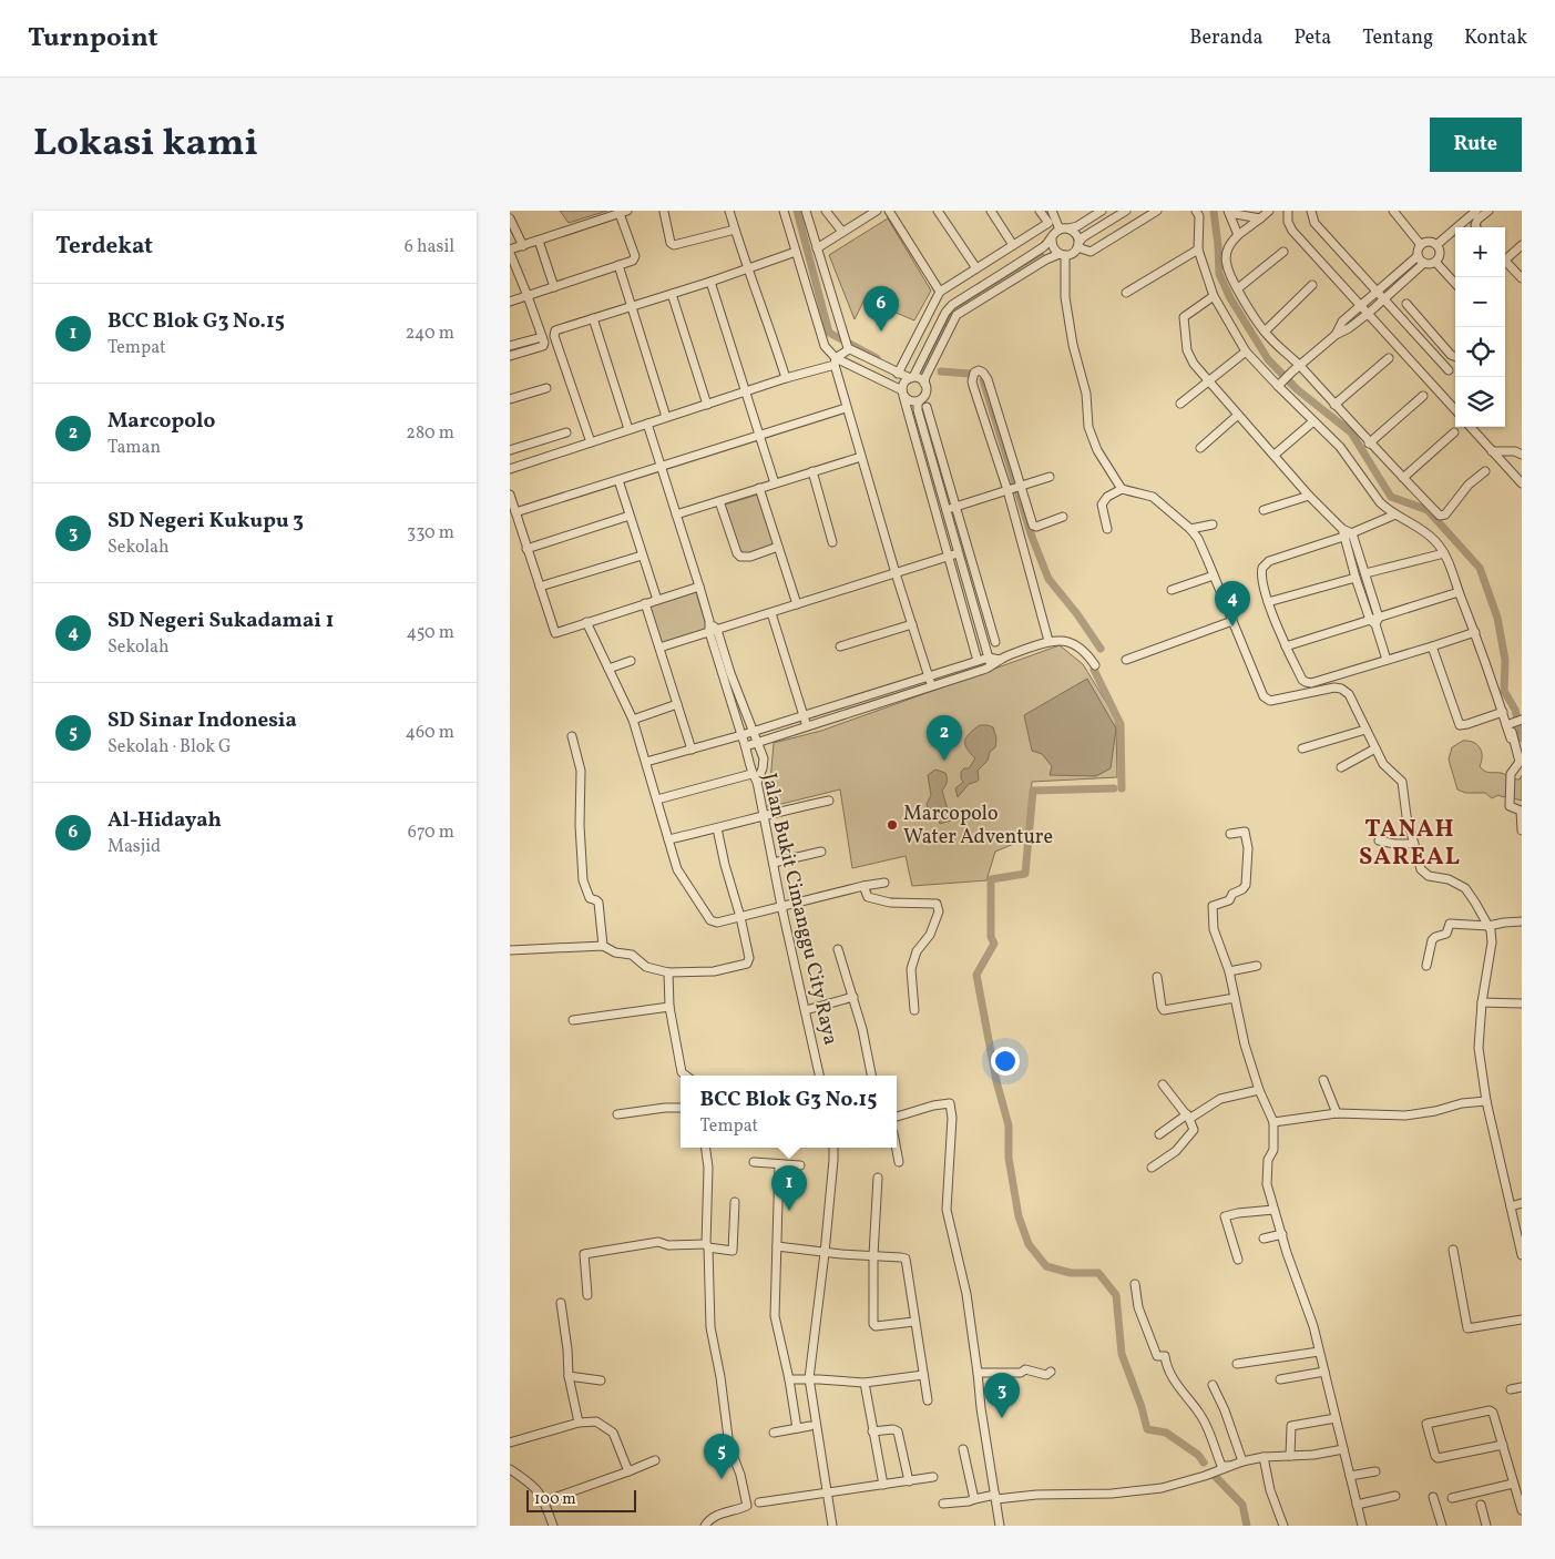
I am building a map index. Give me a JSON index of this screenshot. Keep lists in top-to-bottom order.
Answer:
{
  "streets": {
    "street": ["Jalan Bukit Cimanggu City Raya"]
  },
  "districts": ["TANAH SAREAL"],
  "places": ["Marcopolo Water Adventure"],
  "scale_bar": "100 m",
  "page": {
    "header": "Turnpoint",
    "nav": [
      "Beranda",
      "Peta",
      "Tentang",
      "Kontak"
    ],
    "title": "Lokasi kami",
    "buttons": "Rute",
    "heading": ["Terdekat", "6 hasil"],
    "map_buttons": ["+", "−"],
    "list": [
      {
        "mark": "1",
        "name": "BCC Blok G3 No.15",
        "note": "Tempat",
        "value": "240 m"
      },
      {
        "mark": "2",
        "name": "Marcopolo",
        "note": "Taman",
        "value": "280 m"
      },
      {
        "mark": "3",
        "name": "SD Negeri Kukupu 3",
        "note": "Sekolah",
        "value": "330 m"
      },
      {
        "mark": "4",
        "name": "SD Negeri Sukadamai 1",
        "note": "Sekolah",
        "value": "450 m"
      },
      {
        "mark": "5",
        "name": "SD Sinar Indonesia",
        "note": "Sekolah · Blok G",
        "value": "460 m"
      },
      {
        "mark": "6",
        "name": "Al-Hidayah",
        "note": "Masjid",
        "value": "670 m"
      }
    ],
    "pins": [
      "6",
      "4",
      "2",
      "1",
      "3",
      "5"
    ],
    "popup": ["BCC Blok G3 No.15", "Tempat"],
    "scale": "100 m"
  }
}
